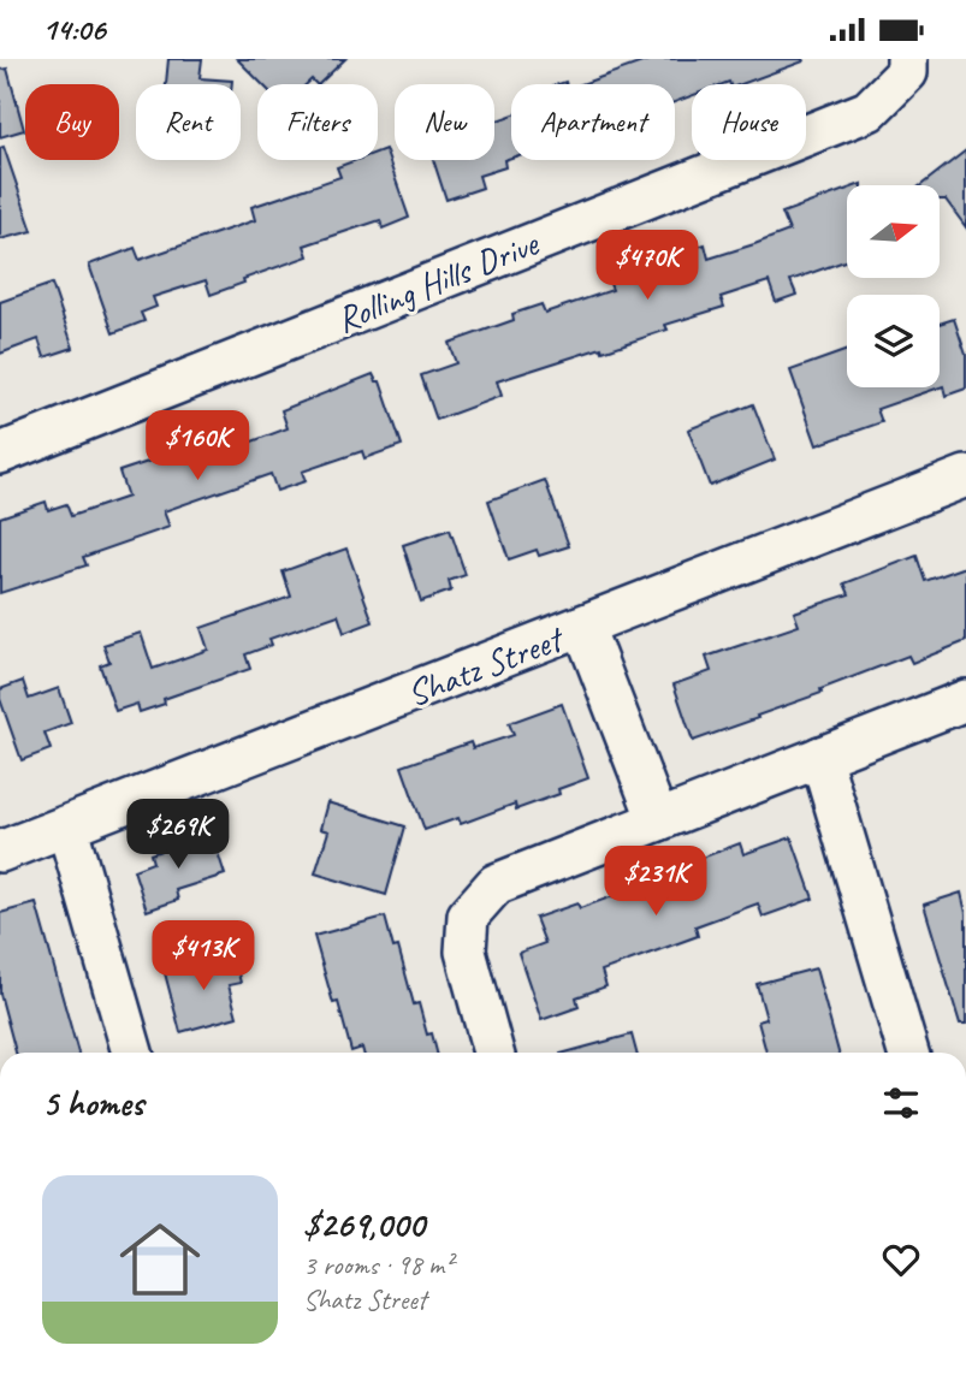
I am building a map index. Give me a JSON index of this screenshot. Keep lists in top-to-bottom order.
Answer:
{
  "streets": {
    "street": ["Rolling Hills Drive", "Shatz Street"]
  },
  "north": "right",
  "page": {
    "status": "14:06",
    "chip": [
      "Buy",
      "Rent",
      "Filters",
      "New",
      "Apartment",
      "House"
    ],
    "price": [
      "$470K",
      "$160K",
      "$269K",
      "$231K",
      "$413K"
    ],
    "heading": "5 homes",
    "list": [
      {
        "name": "$269,000",
        "note": "3 rooms · 98 m² · Shatz Street"
      }
    ]
  }
}
